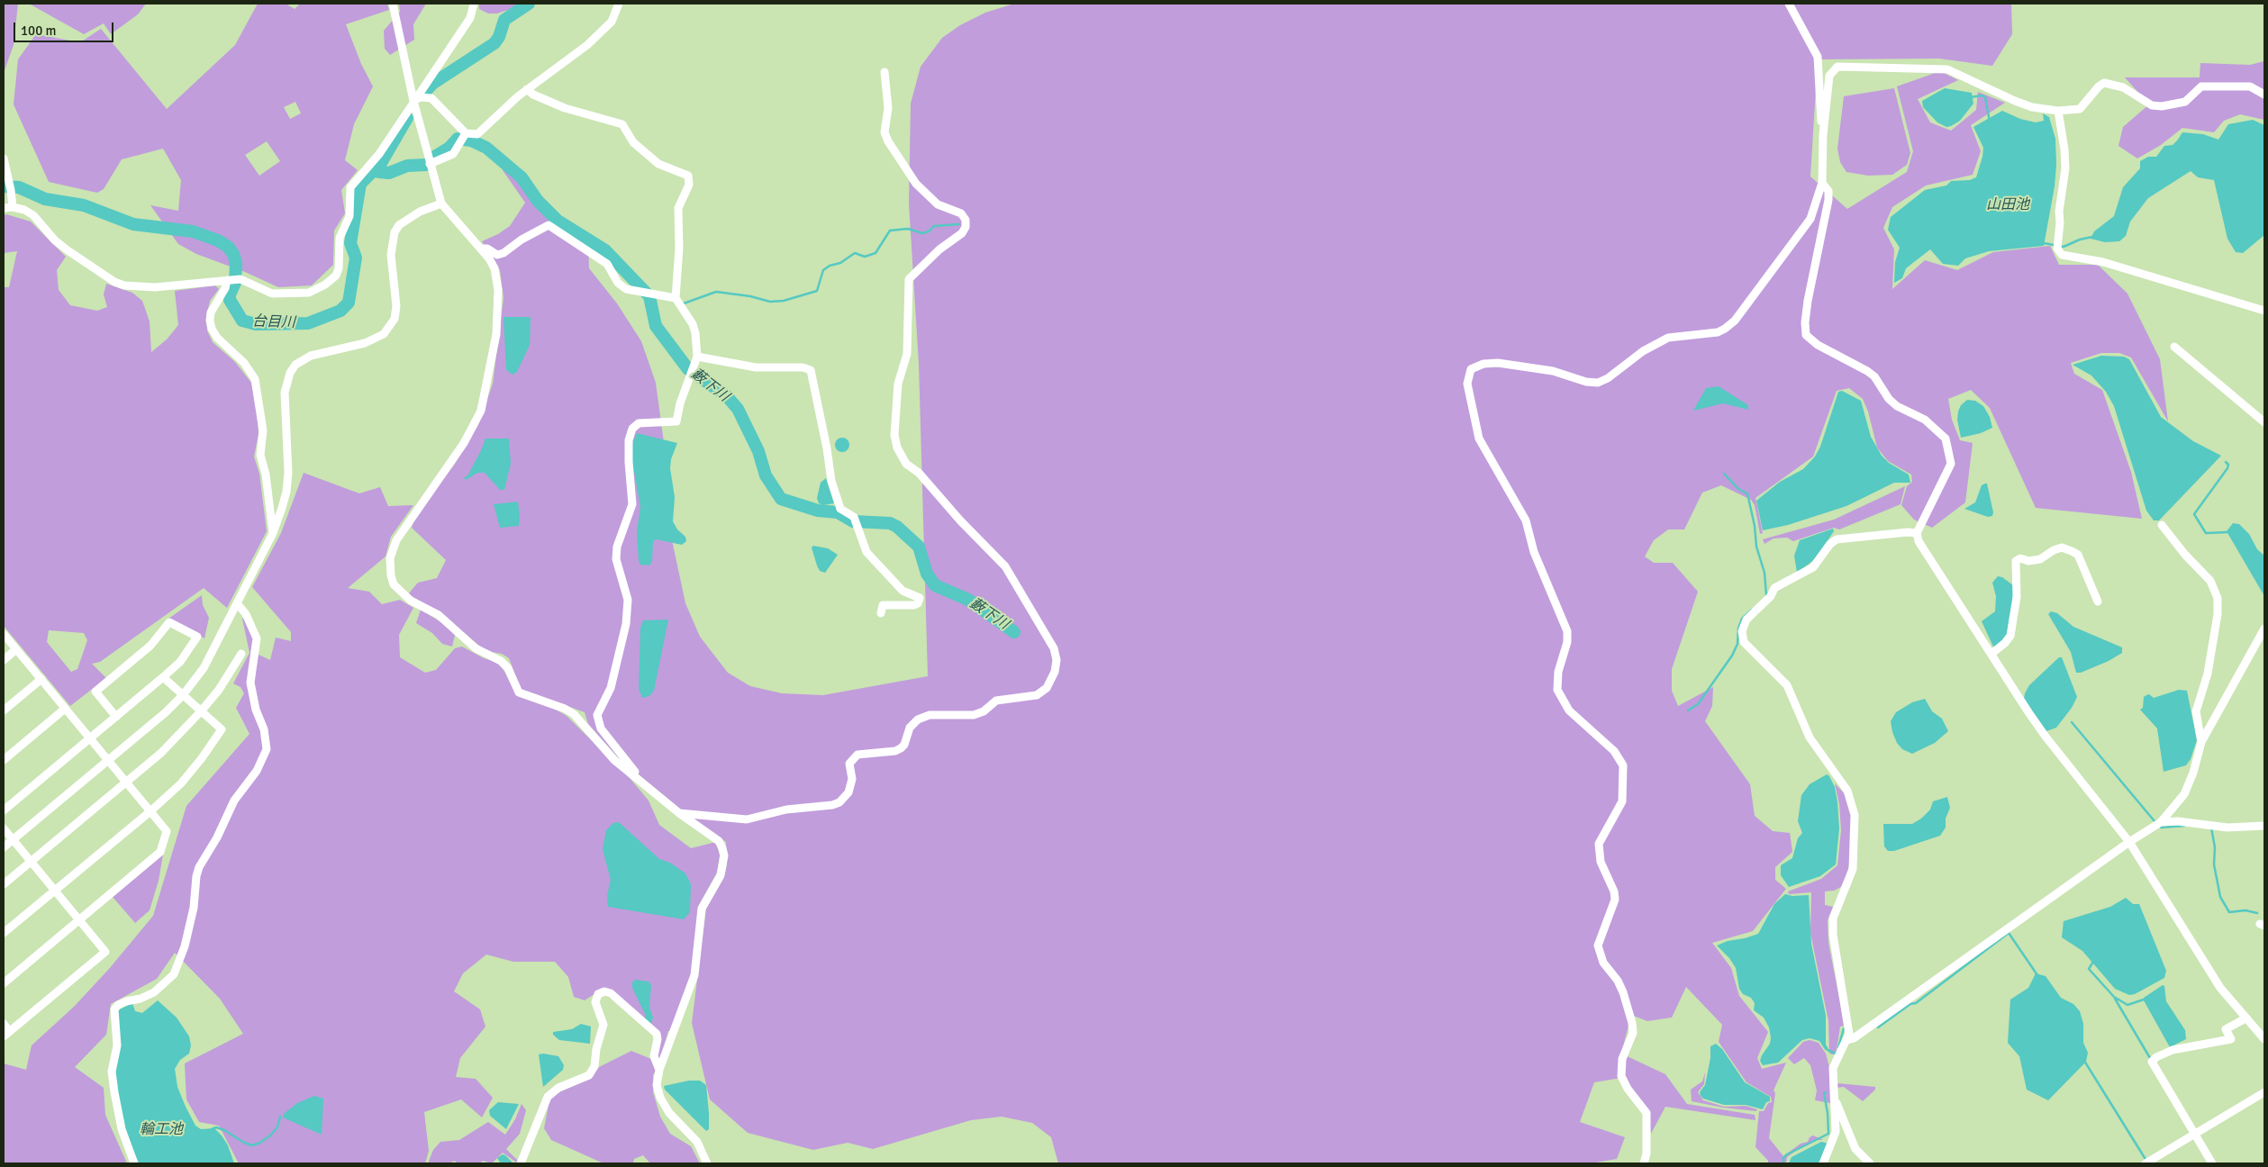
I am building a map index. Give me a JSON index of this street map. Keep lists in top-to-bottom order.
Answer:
{
  "water": [
    "山田池",
    "台目川",
    "藪下川",
    "輪工池"
  ],
  "scale_bar": "100 m"
}
